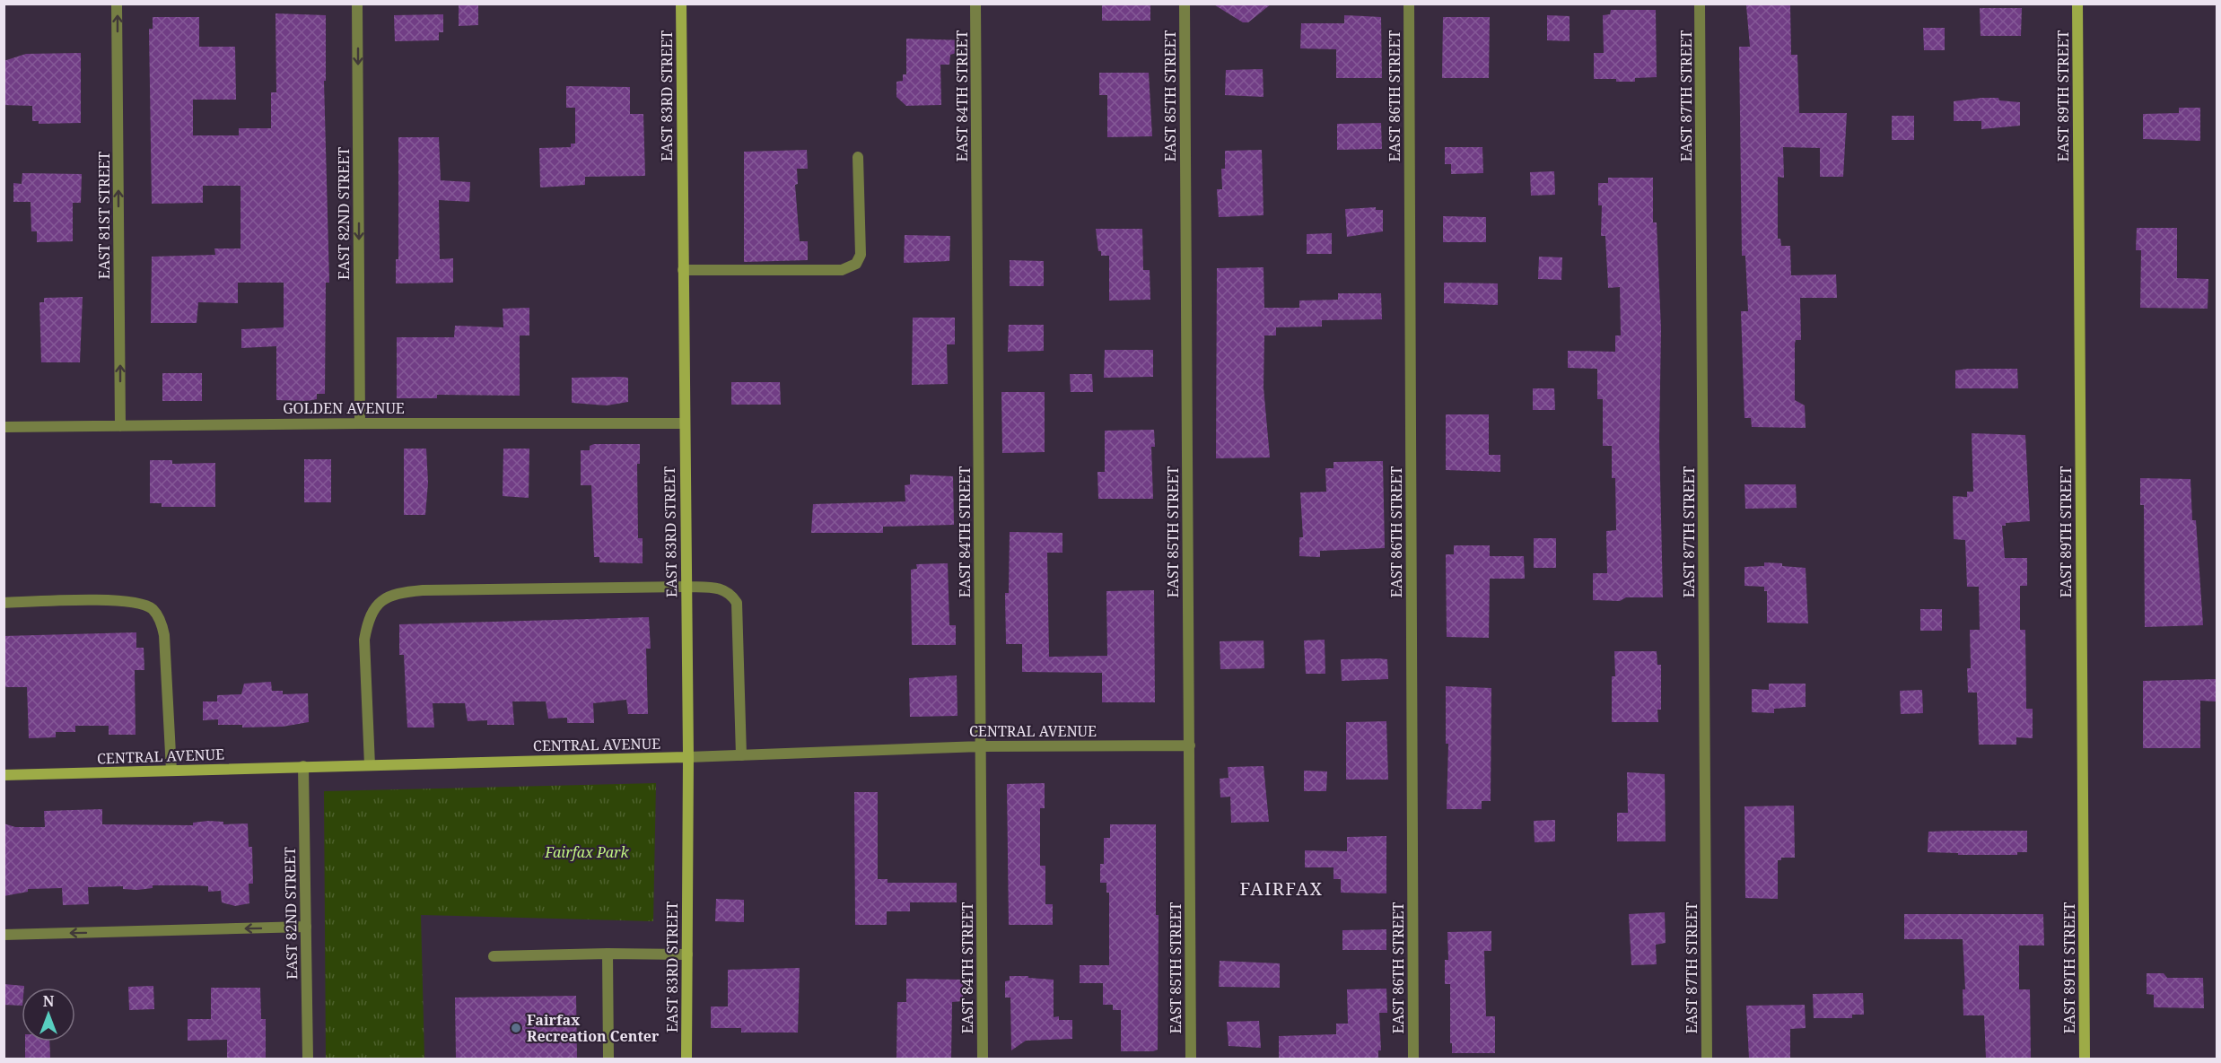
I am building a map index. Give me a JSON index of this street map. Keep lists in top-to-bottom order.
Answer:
{
  "streets": {
    "street": [
      "EAST 83RD STREET",
      "EAST 84TH STREET",
      "EAST 85TH STREET",
      "EAST 86TH STREET",
      "EAST 87TH STREET",
      "EAST 89TH STREET",
      "EAST 82ND STREET",
      "EAST 81ST STREET",
      "GOLDEN AVENUE",
      "CENTRAL AVENUE"
    ]
  },
  "crossings": [
    ["EAST 83RD STREET", "GOLDEN AVENUE"],
    ["EAST 83RD STREET", "CENTRAL AVENUE"],
    ["EAST 84TH STREET", "CENTRAL AVENUE"],
    ["EAST 85TH STREET", "CENTRAL AVENUE"],
    ["EAST 82ND STREET", "GOLDEN AVENUE"],
    ["EAST 82ND STREET", "CENTRAL AVENUE"],
    ["EAST 81ST STREET", "GOLDEN AVENUE"]
  ],
  "one_way": ["EAST 82ND STREET", "EAST 81ST STREET"],
  "districts": ["FAIRFAX"],
  "parks": ["Fairfax Park"],
  "places": ["Fairfax Recreation Center"],
  "north": "top"
}
